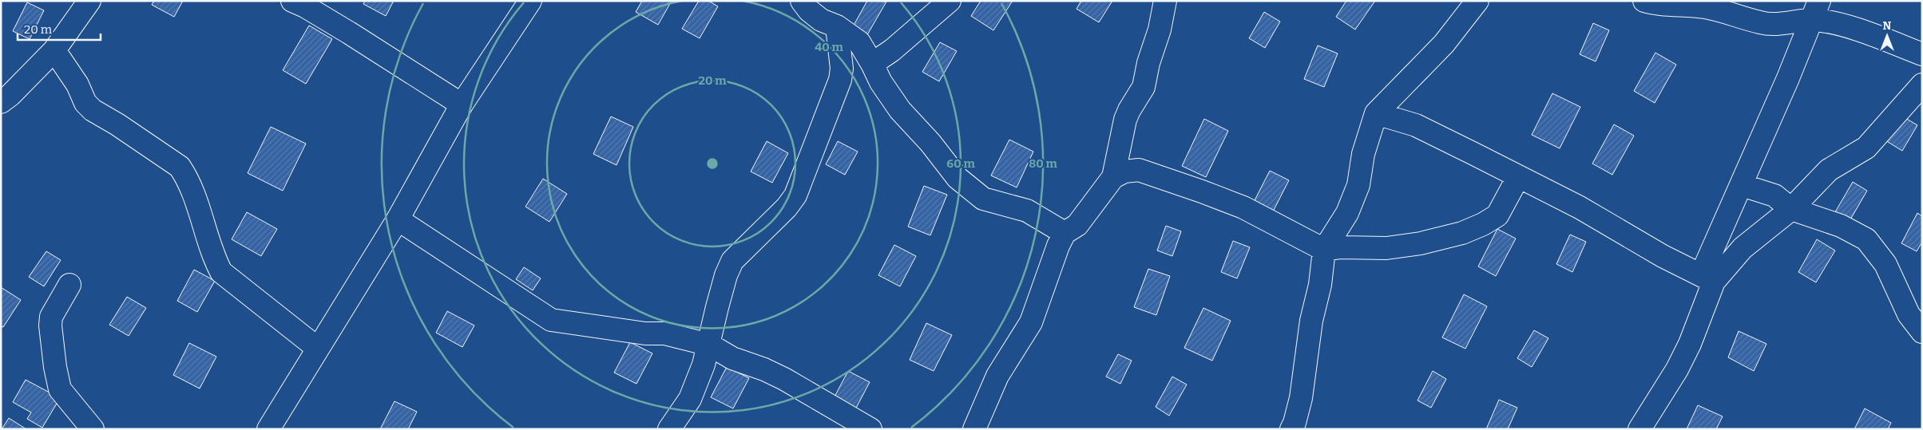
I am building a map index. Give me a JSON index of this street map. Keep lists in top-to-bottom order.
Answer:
{
  "scale_bar": "20 m",
  "north": "top",
  "rings": [
    "40 m",
    "20 m",
    "60 m",
    "80 m"
  ]
}
